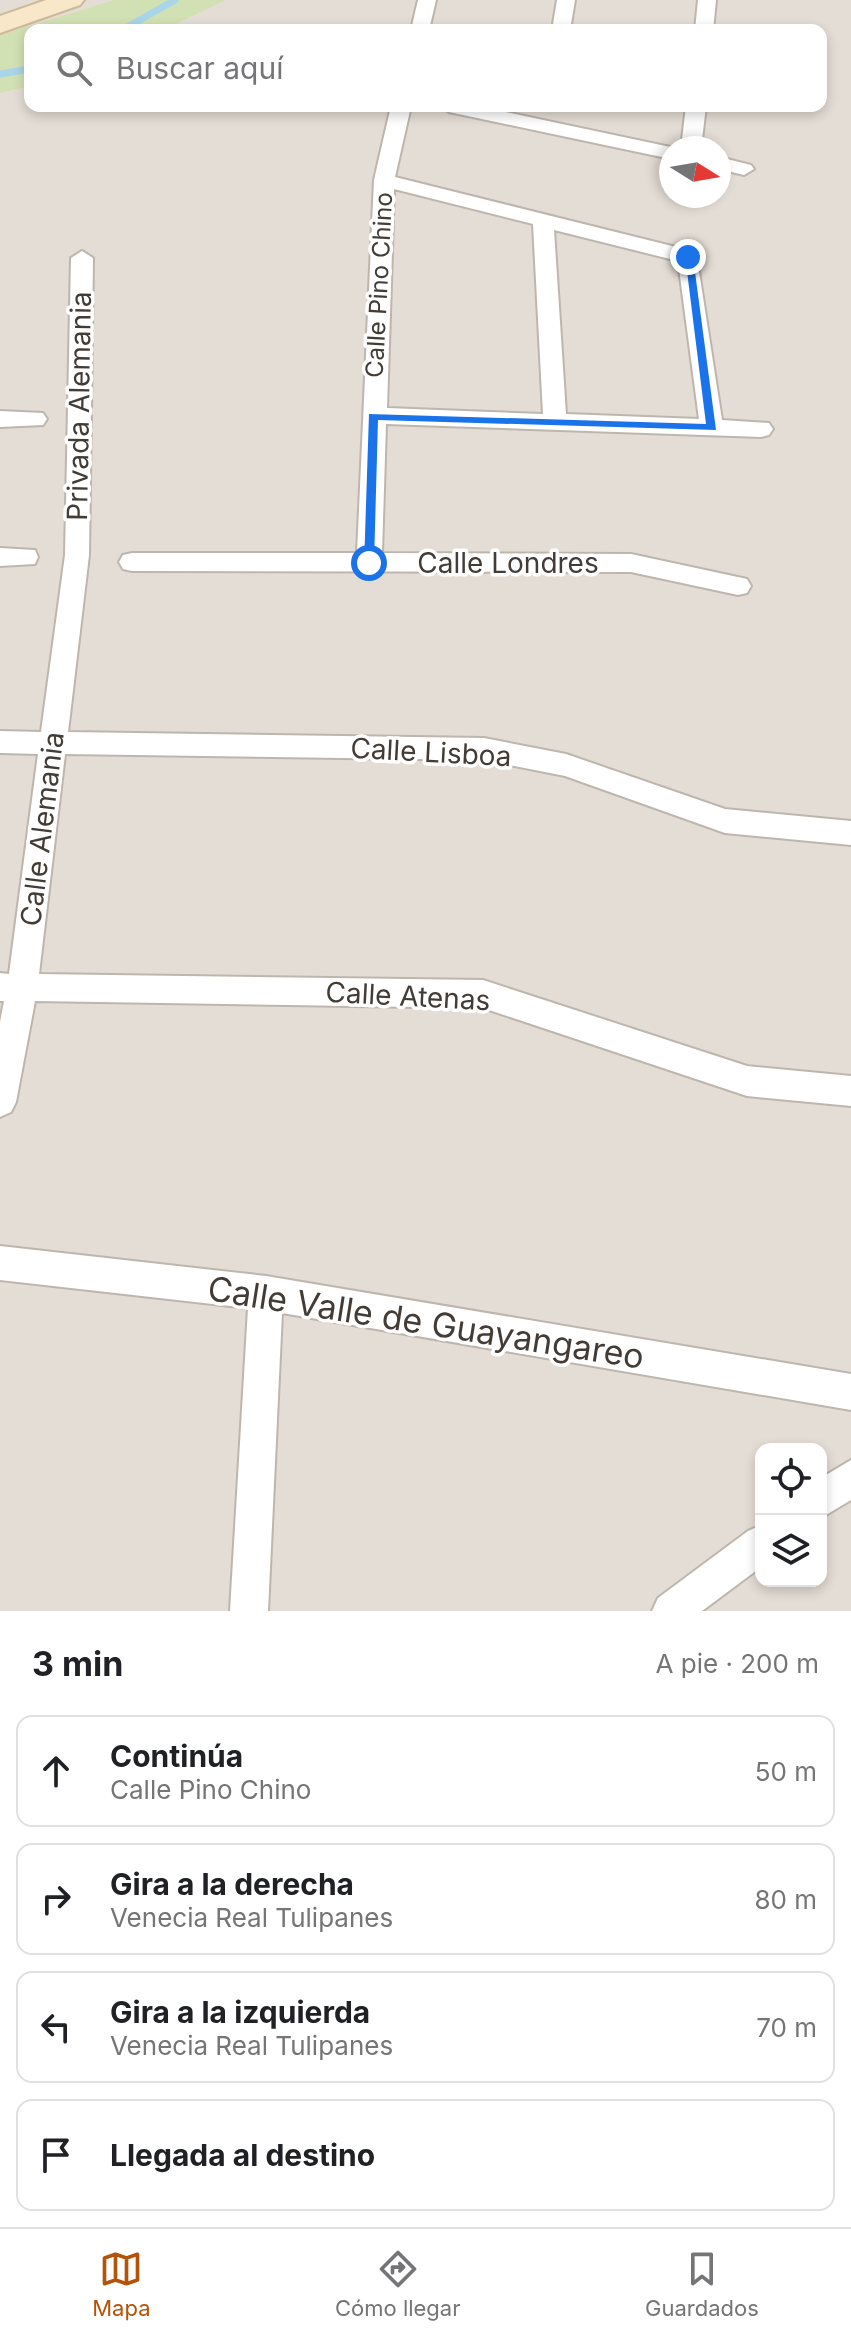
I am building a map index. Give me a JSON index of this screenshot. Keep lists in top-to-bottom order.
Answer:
{
  "streets": {
    "street": [
      "Calle Pino Chino",
      "Privada Alemania",
      "Calle Londres",
      "Calle Lisboa",
      "Calle Alemania",
      "Calle Atenas",
      "Calle Valle de Guayangareo"
    ]
  },
  "crossings": [
    ["Calle Pino Chino", "Calle Londres"],
    ["Privada Alemania", "Calle Alemania"],
    ["Calle Lisboa", "Calle Alemania"],
    ["Calle Alemania", "Calle Atenas"]
  ],
  "north": "right",
  "page": {
    "search": "Buscar aquí",
    "heading": ["3 min", "A pie · 200 m"],
    "list": [
      ["Continúa", "Calle Pino Chino", "50 m"],
      ["Gira a la derecha", "Venecia Real Tulipanes", "80 m"],
      ["Gira a la izquierda", "Venecia Real Tulipanes", "70 m"],
      "Llegada al destino"
    ],
    "nav": ["Mapa", "Cómo llegar", "Guardados"]
  }
}
